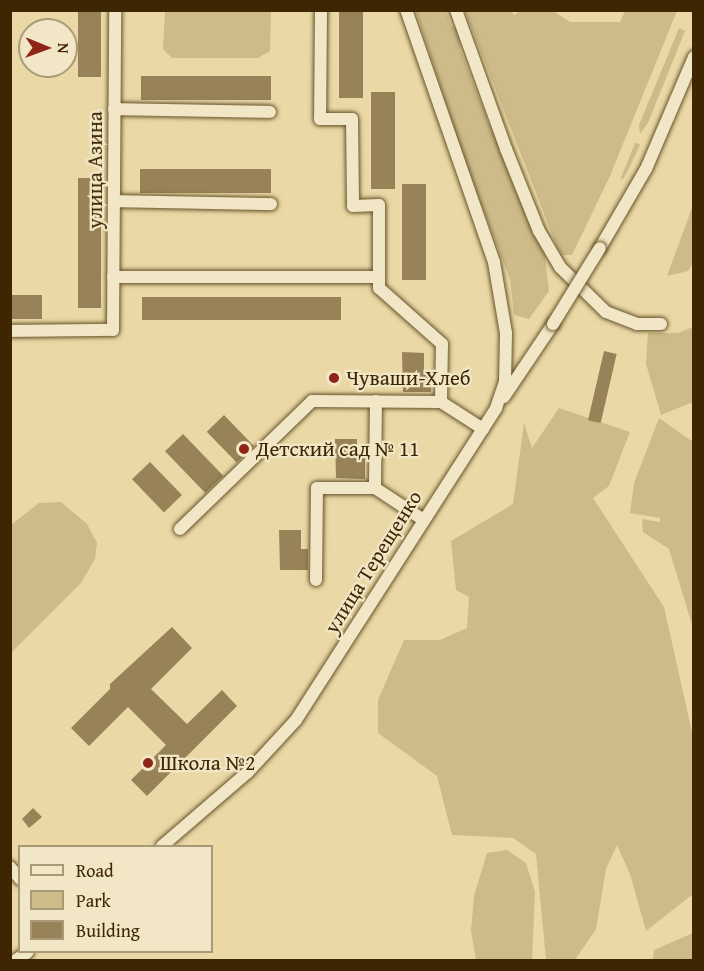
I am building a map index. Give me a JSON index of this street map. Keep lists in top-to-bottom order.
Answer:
{
  "streets": {
    "street": ["улица Азина", "улица Терещенко"]
  },
  "places": ["Чуваши-Хлеб", "Детский сад № 11", "Школа №2"],
  "legend": ["Road", "Park", "Building"],
  "north": "right"
}
